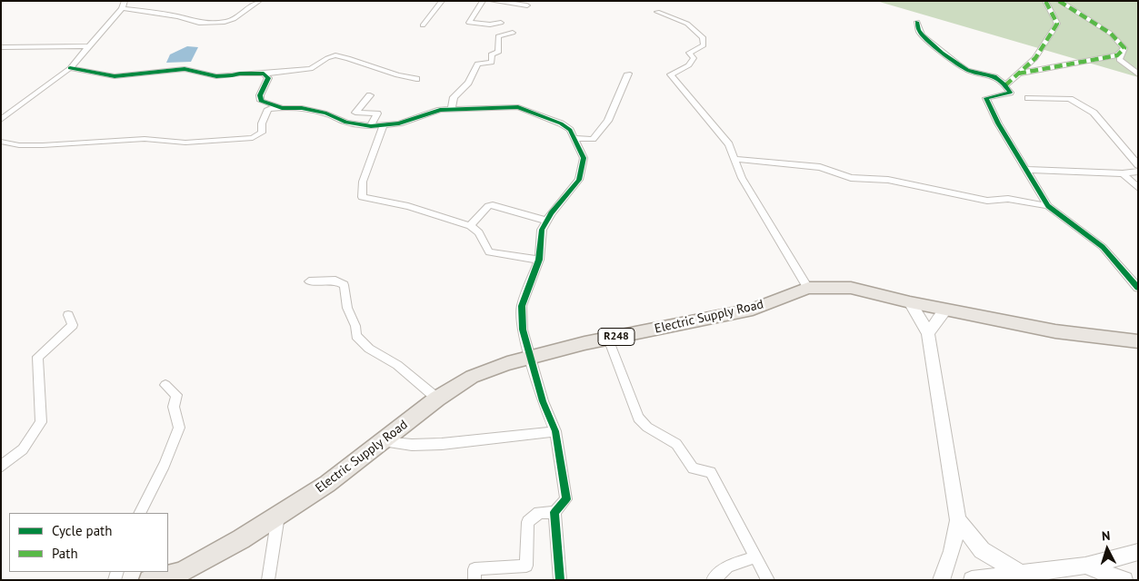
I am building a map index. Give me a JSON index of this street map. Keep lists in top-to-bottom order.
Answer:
{
  "streets": {
    "main road": ["Electric Supply Road", "R248"]
  },
  "legend": ["Cycle path", "Path"],
  "north": "top"
}
